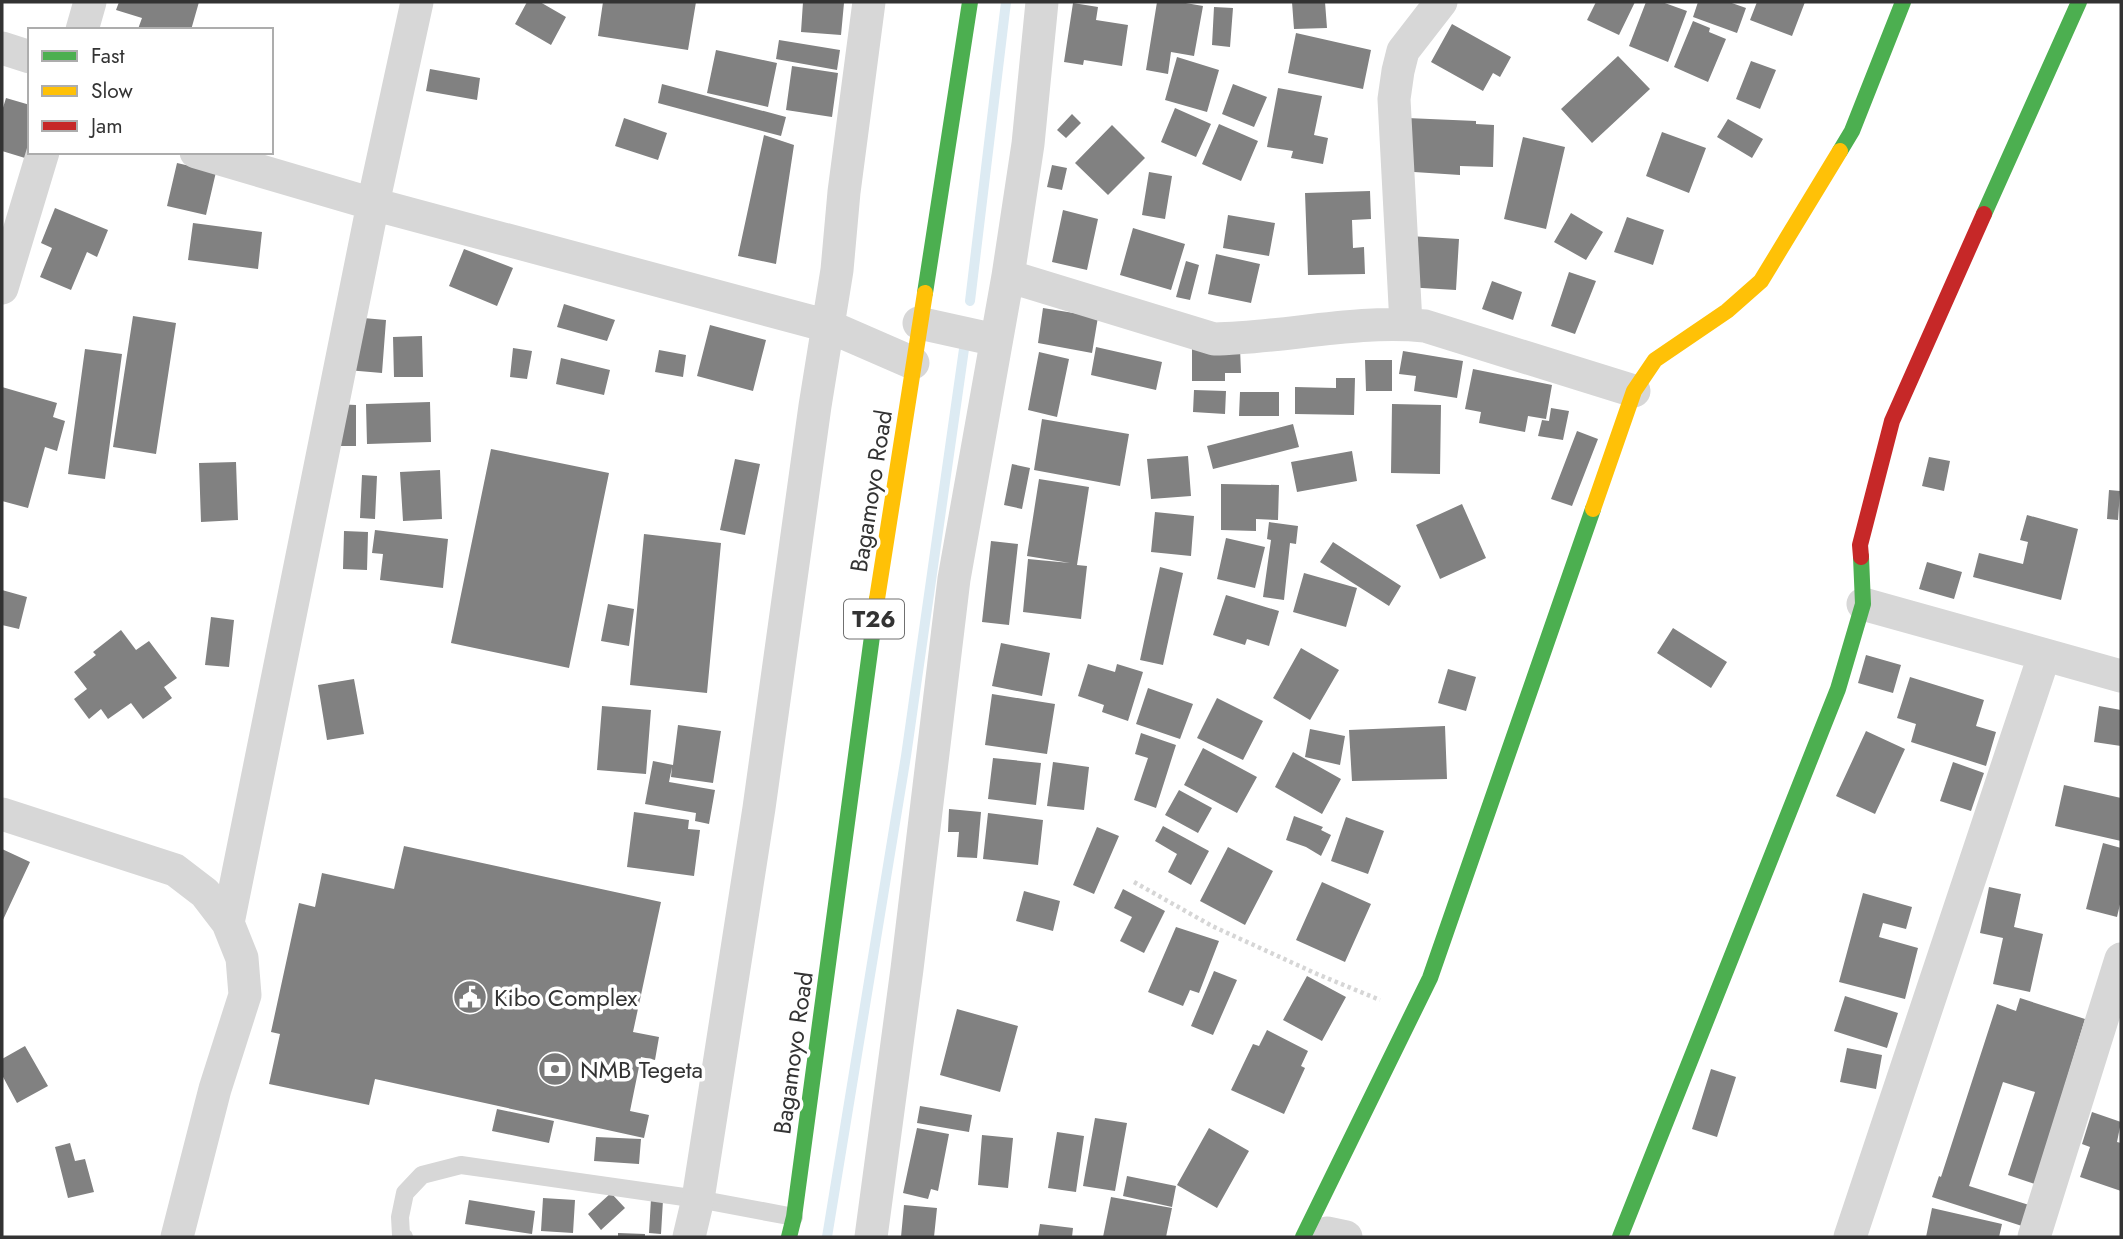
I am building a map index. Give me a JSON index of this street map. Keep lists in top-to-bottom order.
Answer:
{
  "streets": {
    "main road": ["Bagamoyo Road", "T26"]
  },
  "places": {
    "public building": ["Kibo Complex"],
    "bank": ["NMB Tegeta"]
  },
  "legend": ["Fast", "Slow", "Jam"]
}
